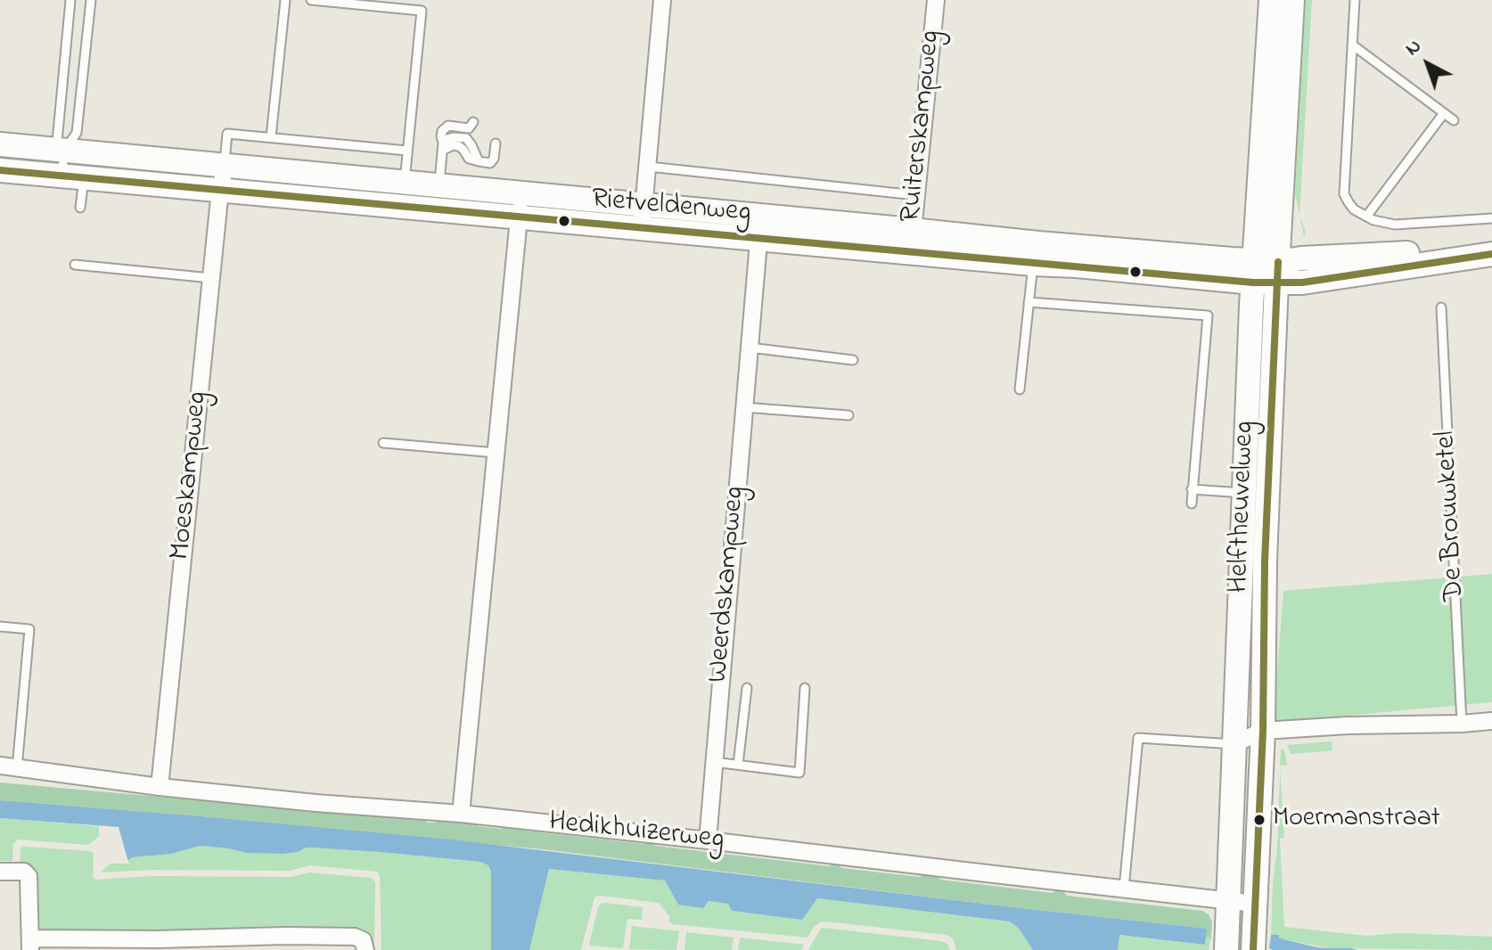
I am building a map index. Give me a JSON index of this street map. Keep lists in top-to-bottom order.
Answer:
{
  "streets": {
    "main road": ["Rietveldenweg", "Helftheuvelweg"],
    "street": [
      "Ruiterskampweg",
      "Moeskampweg",
      "Weerdskampweg",
      "Hedikhuizerweg"
    ],
    "lane": ["De Brouwketel"]
  },
  "crossings": [
    ["Ruiterskampweg", "Rietveldenweg"],
    ["Rietveldenweg", "Moeskampweg"],
    ["Rietveldenweg", "Helftheuvelweg"],
    ["Rietveldenweg", "Weerdskampweg"],
    ["Moeskampweg", "Hedikhuizerweg"],
    ["Helftheuvelweg", "Hedikhuizerweg"],
    ["Weerdskampweg", "Hedikhuizerweg"]
  ],
  "places": ["Moermanstraat"],
  "north": "top left"
}
